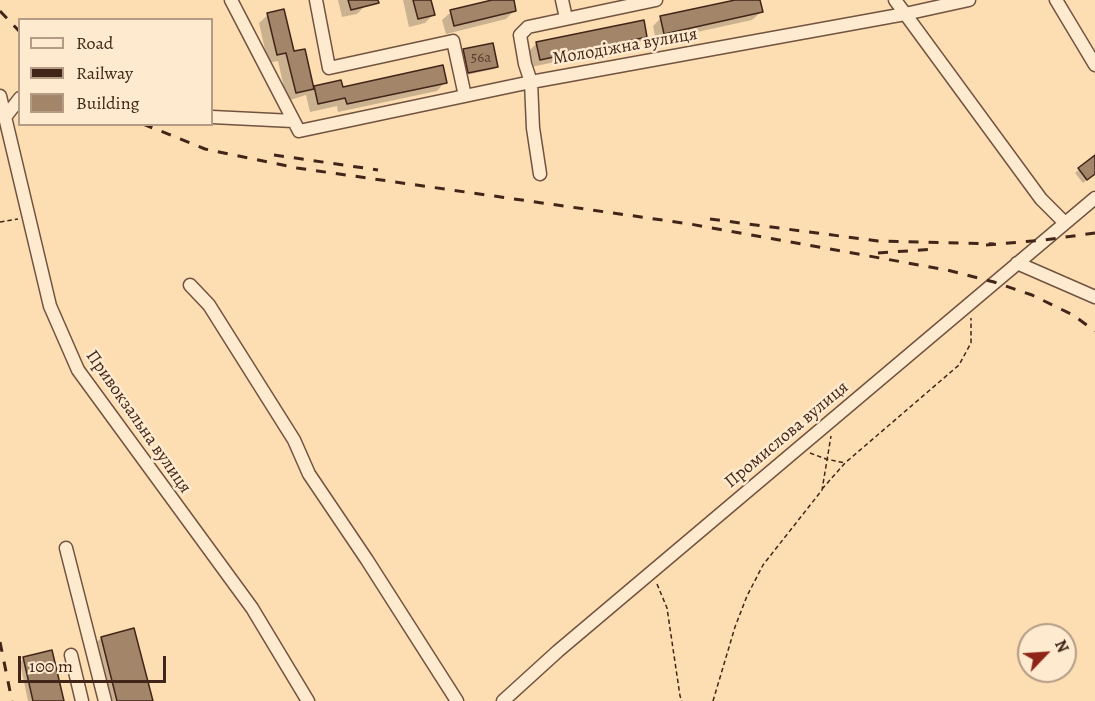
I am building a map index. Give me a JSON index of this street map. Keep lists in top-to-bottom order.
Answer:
{
  "streets": {
    "street": ["Молодіжна вулиця", "Привокзальна вулиця", "Промислова вулиця"]
  },
  "house_numbers": ["56а"],
  "legend": ["Road", "Railway", "Building"],
  "scale_bar": "100 m",
  "north": "top right"
}
